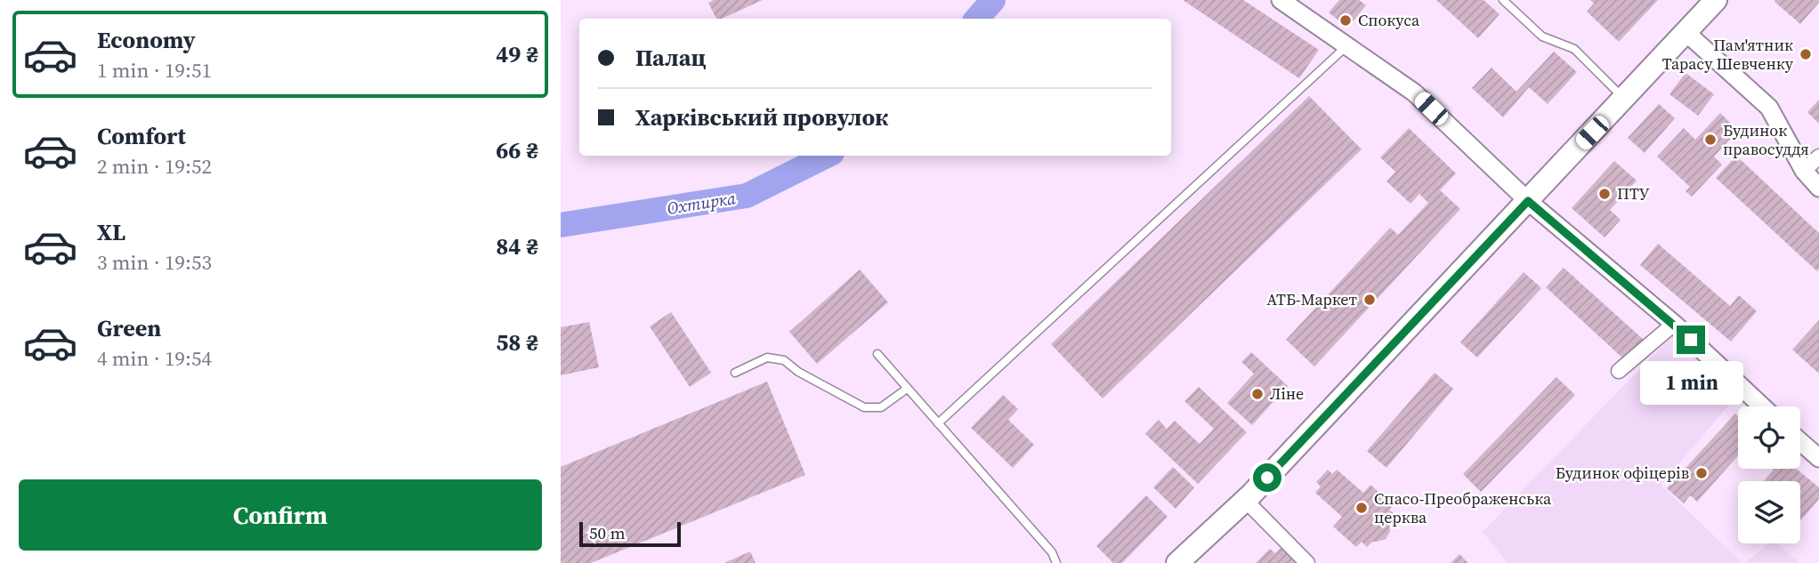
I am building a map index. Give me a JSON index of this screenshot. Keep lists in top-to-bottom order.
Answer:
{
  "water": ["Охтирка"],
  "places": [
    "Спокуса",
    "Пам'ятник Тарасу Шевченку",
    "Будинок правосуддя",
    "ПТУ",
    "АТБ-Маркет",
    "Ліне",
    "Будинок офіцерів",
    "Спасо-Преображенська церква"
  ],
  "scale_bar": "50 m",
  "page": {
    "list": [
      {
        "name": "Economy",
        "note": "1 min · 19:51",
        "value": "49 ₴"
      },
      {
        "name": "Comfort",
        "note": "2 min · 19:52",
        "value": "66 ₴"
      },
      {
        "name": "XL",
        "note": "3 min · 19:53",
        "value": "84 ₴"
      },
      {
        "name": "Green",
        "note": "4 min · 19:54",
        "value": "58 ₴"
      }
    ],
    "banner": ["Палац", "Харківський провулок"],
    "bubble": "1 min",
    "buttons": "Confirm",
    "scale": "50 m"
  }
}
